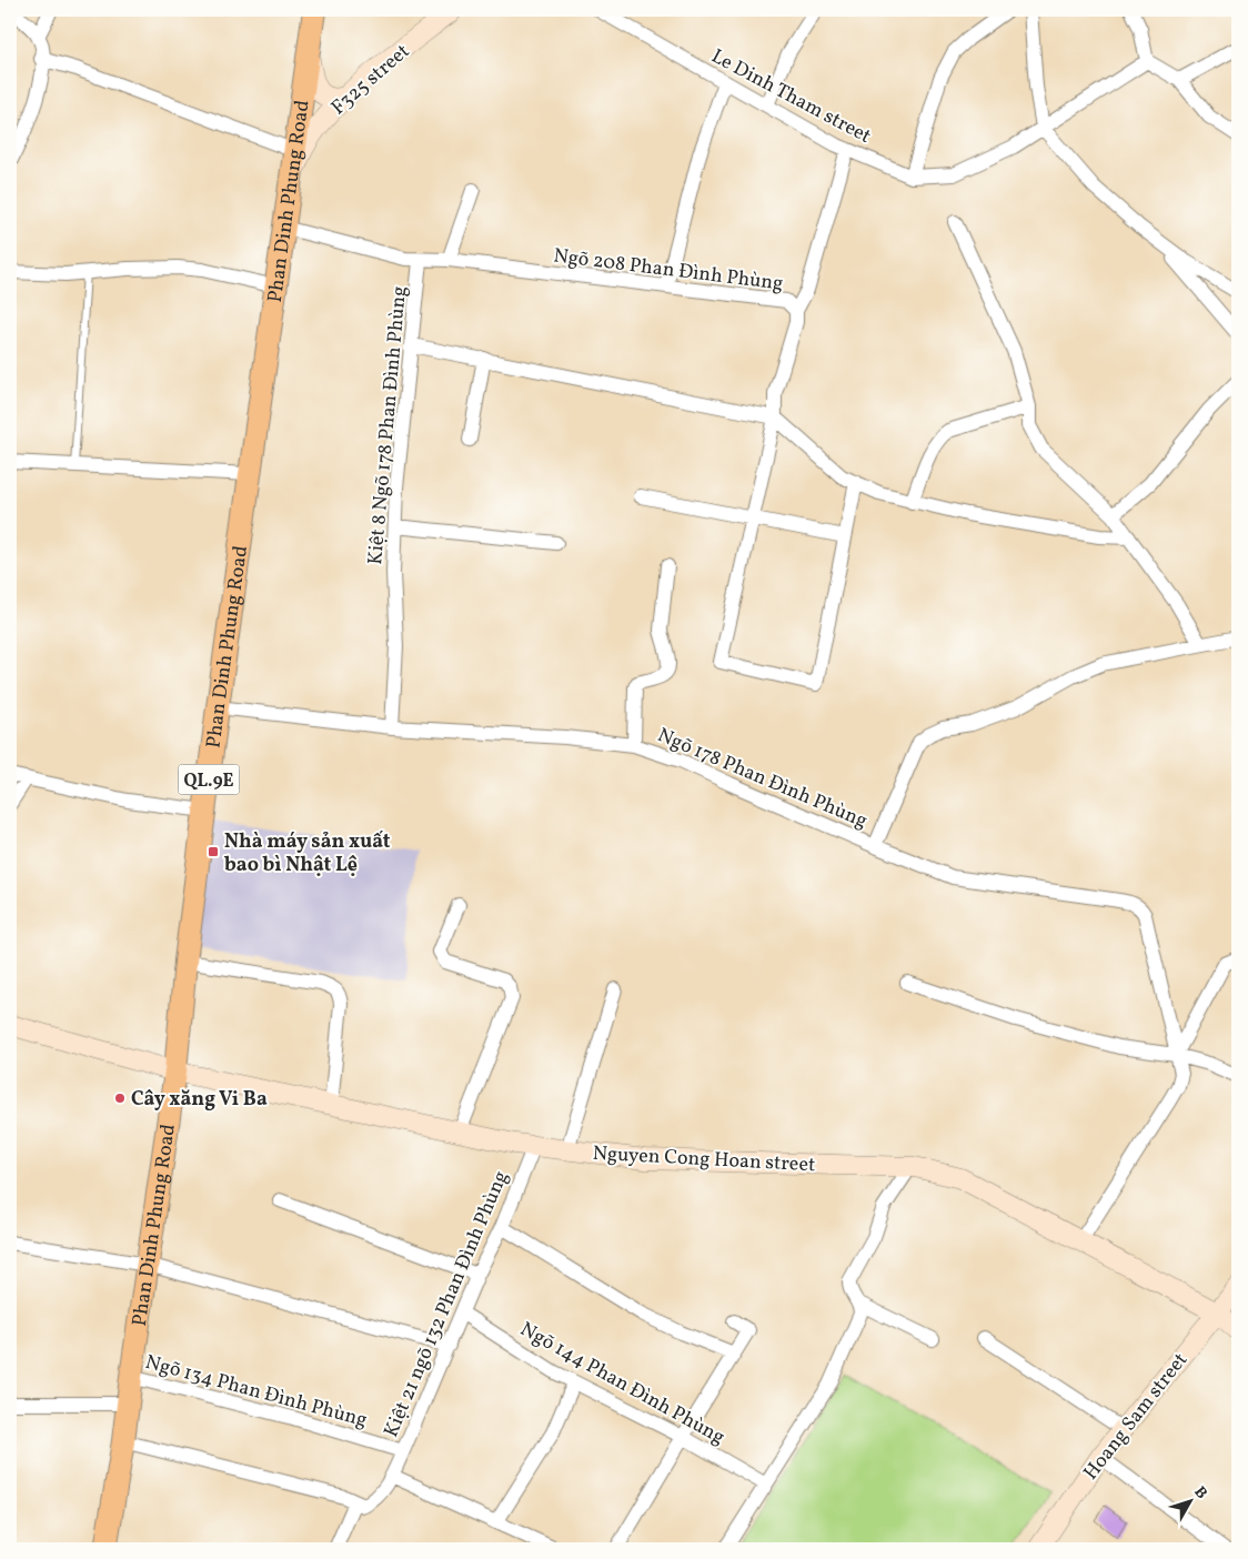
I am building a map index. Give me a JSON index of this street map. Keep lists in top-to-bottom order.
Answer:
{
  "streets": {
    "main road": [
      "F325 street",
      "Phan Dinh Phung Road",
      "QL.9E",
      "Nguyen Cong Hoan street",
      "Hoang Sam street"
    ],
    "street": [
      "Le Dinh Tham street",
      "Ngõ 208 Phan Đình Phùng",
      "Kiệt 8 Ngõ 178 Phan Đình Phùng",
      "Ngõ 178 Phan Đình Phùng",
      "Kiệt 21 ngõ 132 Phan Đình Phùng",
      "Ngõ 144 Phan Đình Phùng",
      "Ngõ 134 Phan Đình Phùng"
    ]
  },
  "crossings": [
    ["F325 street", "Phan Dinh Phung Road"],
    ["Phan Dinh Phung Road", "Ngõ 208 Phan Đình Phùng"],
    ["Phan Dinh Phung Road", "Ngõ 178 Phan Đình Phùng"],
    ["Phan Dinh Phung Road", "Nguyen Cong Hoan street"],
    ["Phan Dinh Phung Road", "Ngõ 134 Phan Đình Phùng"],
    ["Ngõ 208 Phan Đình Phùng", "Kiệt 8 Ngõ 178 Phan Đình Phùng"],
    ["Kiệt 8 Ngõ 178 Phan Đình Phùng", "Ngõ 178 Phan Đình Phùng"],
    ["Nguyen Cong Hoan street", "Kiệt 21 ngõ 132 Phan Đình Phùng"],
    ["Nguyen Cong Hoan street", "Hoang Sam street"],
    ["Kiệt 21 ngõ 132 Phan Đình Phùng", "Ngõ 144 Phan Đình Phùng"],
    ["Kiệt 21 ngõ 132 Phan Đình Phùng", "Ngõ 134 Phan Đình Phùng"]
  ],
  "places": {
    "transit": ["Nhà máy sản xuất bao bì Nhật Lệ"],
    "other": ["Cây xăng Vi Ba"]
  },
  "north": "top right"
}
